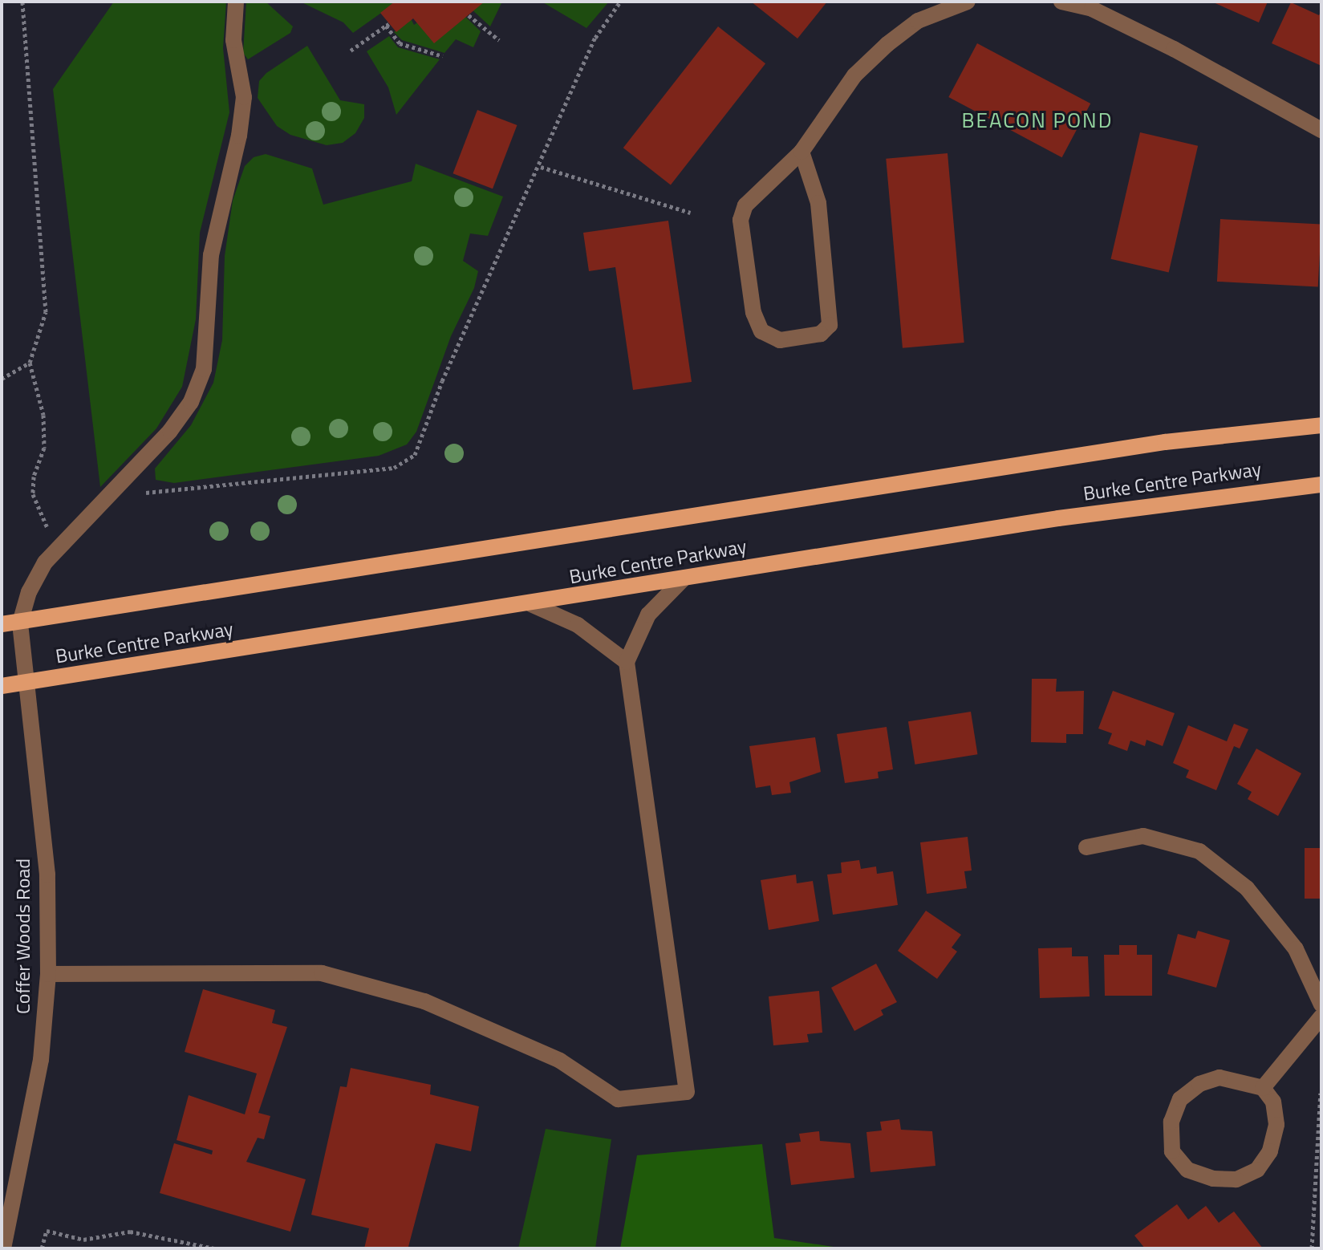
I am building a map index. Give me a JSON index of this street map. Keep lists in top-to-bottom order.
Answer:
{
  "streets": {
    "main road": ["Burke Centre Parkway"],
    "street": ["Coffer Woods Road"]
  },
  "crossings": [
    ["Burke Centre Parkway", "Coffer Woods Road"]
  ],
  "districts": ["BEACON POND"]
}
